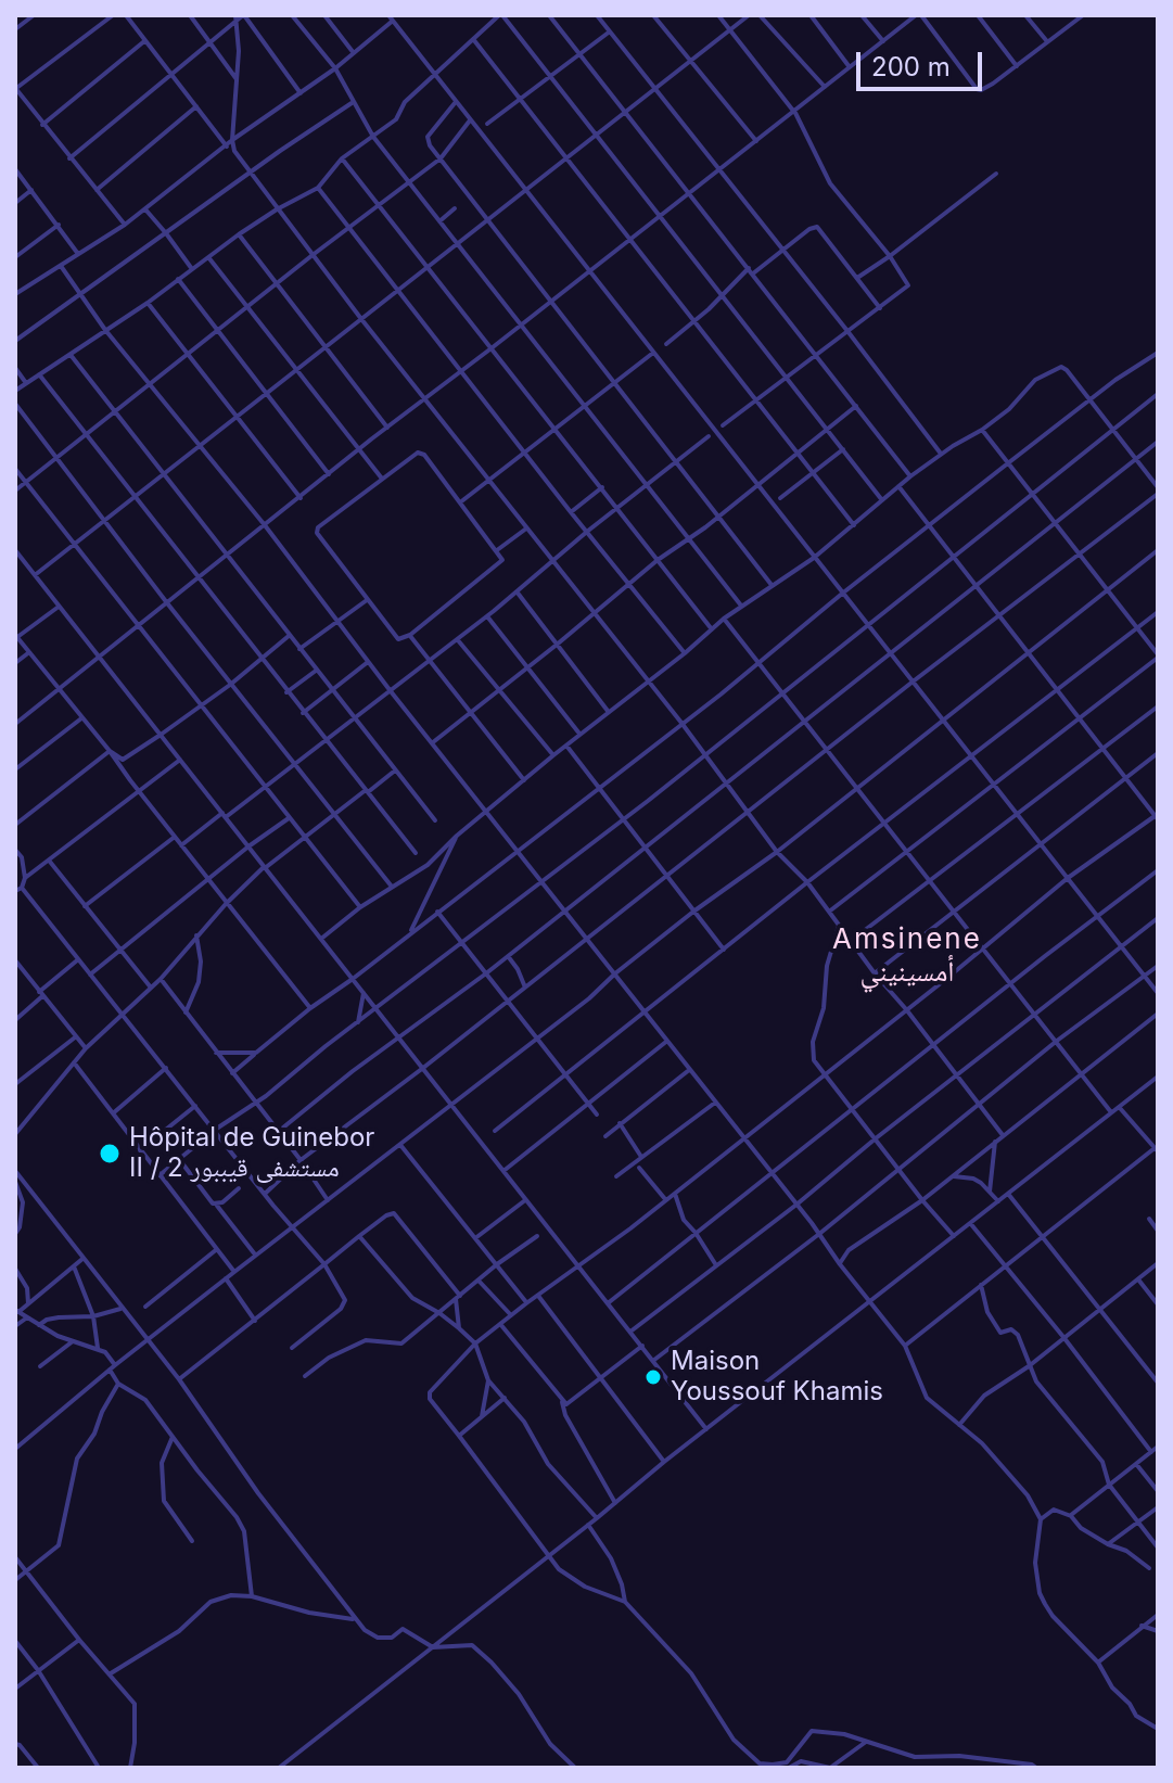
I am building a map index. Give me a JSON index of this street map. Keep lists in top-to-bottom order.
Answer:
{
  "districts": ["Amsinene أمسينيني"],
  "places": ["Hôpital de Guinebor II / مستشفى قيببور 2", "Maison Youssouf Khamis"],
  "scale_bar": "200 m"
}
